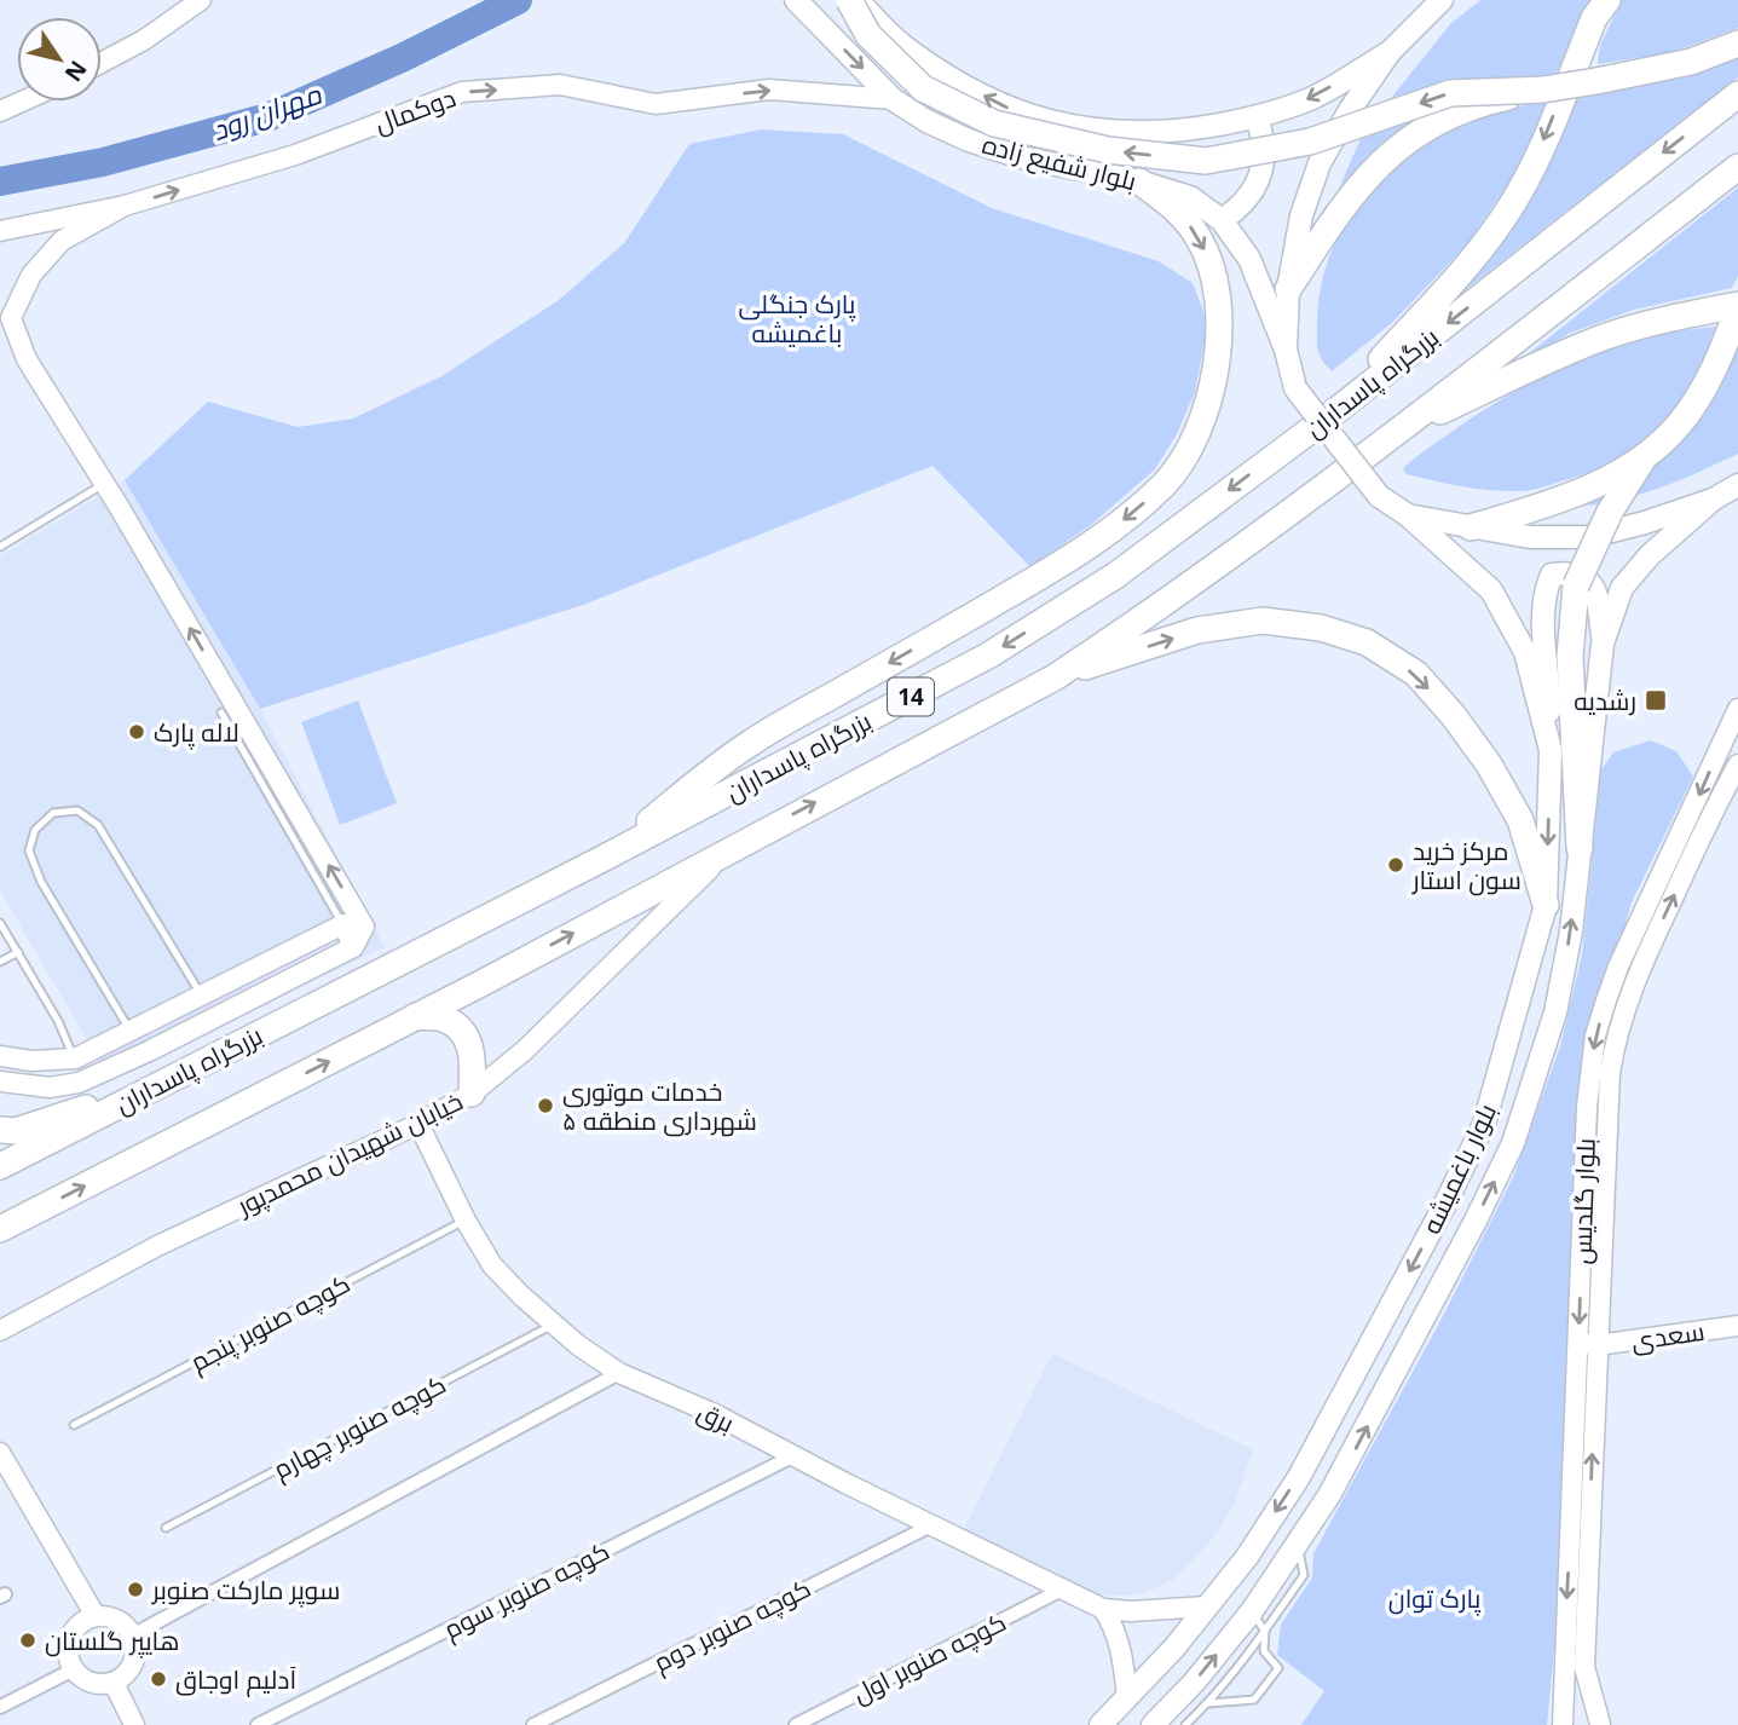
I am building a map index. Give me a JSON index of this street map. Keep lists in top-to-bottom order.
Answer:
{
  "streets": {
    "highway": ["بزرگراه پاسداران", "14"],
    "main road": ["بلوار شفیع زاده", "بلوار باغمیشه"],
    "street": [
      "دوکمال",
      "خیابان شهیدان محمدپور",
      "بلوار گلدیس",
      "سعدی",
      "برق",
      "کوچه صنوبر سوم",
      "کوچه صنوبر دوم",
      "کوچه صنوبر اول"
    ],
    "lane": ["کوچه صنوبر پنجم", "کوچه صنوبر چهارم"]
  },
  "crossings": [
    ["دوکمال", "بلوار شفیع زاده"],
    ["بزرگراه پاسداران", "خیابان شهیدان محمدپور"],
    ["خیابان شهیدان محمدپور", "برق"],
    ["بلوار گلدیس", "سعدی"],
    ["کوچه صنوبر پنجم", "برق"],
    ["برق", "کوچه صنوبر چهارم"],
    ["برق", "کوچه صنوبر سوم"],
    ["برق", "کوچه صنوبر دوم"],
    ["برق", "کوچه صنوبر اول"]
  ],
  "one_way": ["دوکمال"],
  "water": ["مهران رود"],
  "parks": ["پارک جنگلی باغمیشه", "پارک توان"],
  "places": {
    "transit": ["رشدیه"],
    "other": [
      "لاله پارک",
      "مرکز خرید سون استار",
      "خدمات موتوری شهرداری منطقه ۵",
      "سوپر مارکت صنوبر",
      "هایپر گلستان",
      "آدلیم اوجاق"
    ]
  },
  "north": "bottom right"
}
